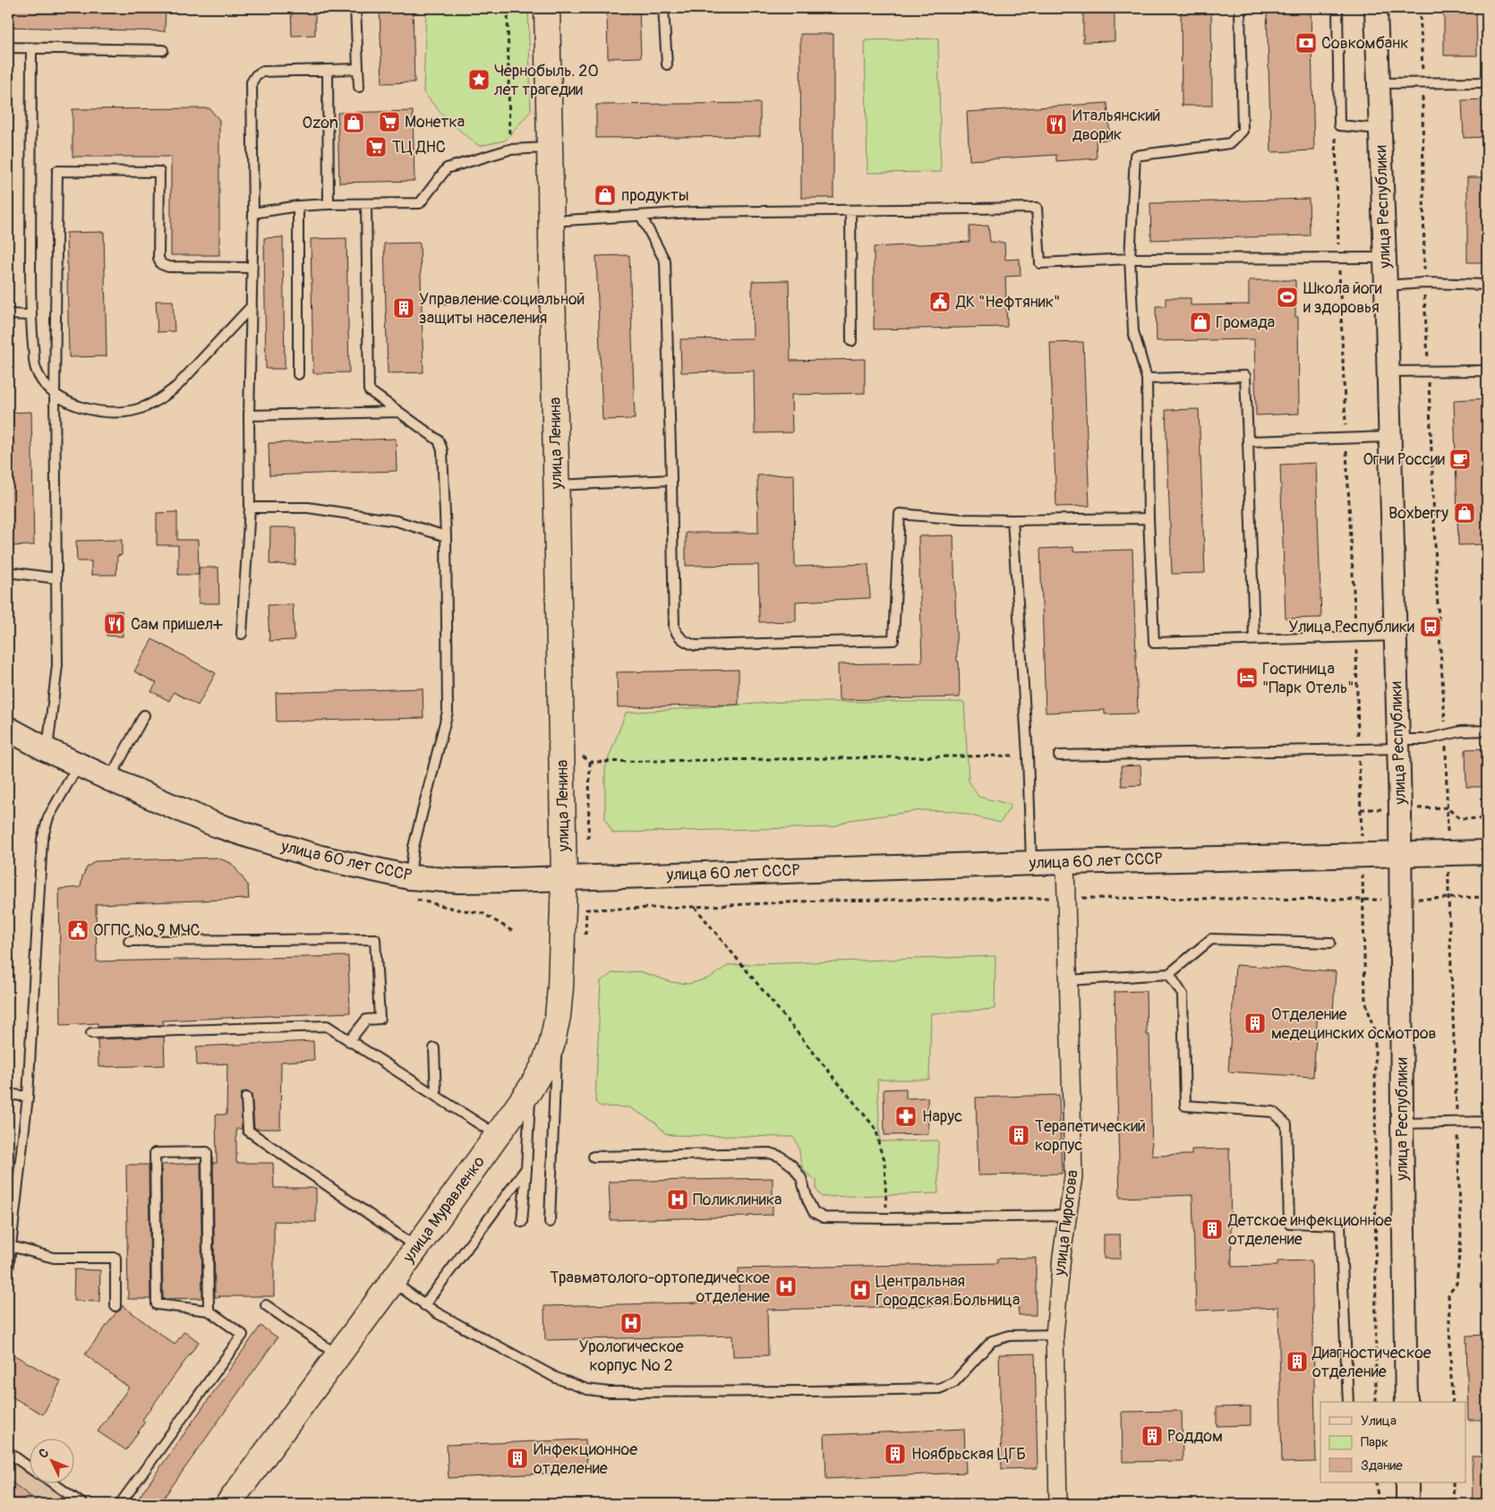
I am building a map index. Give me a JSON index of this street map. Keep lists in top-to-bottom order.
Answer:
{
  "streets": {
    "main road": ["улица Ленина", "улица 60 лет СССР", "улица Муравленко"],
    "street": ["улица Республики", "улица Пирогова"]
  },
  "crossings": [
    ["улица Республики", "улица 60 лет СССР"],
    ["улица Ленина", "улица 60 лет СССР"],
    ["улица Ленина", "улица Муравленко"],
    ["улица 60 лет СССР", "улица Муравленко"],
    ["улица 60 лет СССР", "улица Пирогова"]
  ],
  "places": {
    "bank": ["Совкомбанк"],
    "place": ["Чернобыль. 20 лет трагедии"],
    "supermarket": ["Монетка", "ТЦ ДНС"],
    "shop": [
      "Ozon",
      "продукты",
      "Громада",
      "Boxberry"
    ],
    "restaurant": ["Итальянский дворик", "Сам пришел+"],
    "sports": ["Школа йоги и здоровья"],
    "public building": ["ДК \"Нефтяник\"", "ОГПС № 9 МЧС"],
    "building": [
      "Управление социальной защиты населения",
      "Отделение медецинских осмотров",
      "Терапетический корпус",
      "Детское инфекционное отделение",
      "Диагностическое отделение",
      "Роддом",
      "Ноябрьская ЦГБ",
      "Инфекционное отделение"
    ],
    "cafe": ["Огни России"],
    "bus stop": ["Улица Республики"],
    "hotel": ["Гостиница \"Парк Отель\""],
    "pharmacy": ["Нарус"],
    "hospital": [
      "Поликлиника",
      "Травматолого-ортопедическое отделение",
      "Центральная Городская Больница",
      "Урологическое корпус № 2"
    ]
  },
  "legend": ["Улица", "Парк", "Здание"],
  "north": "top left"
}
